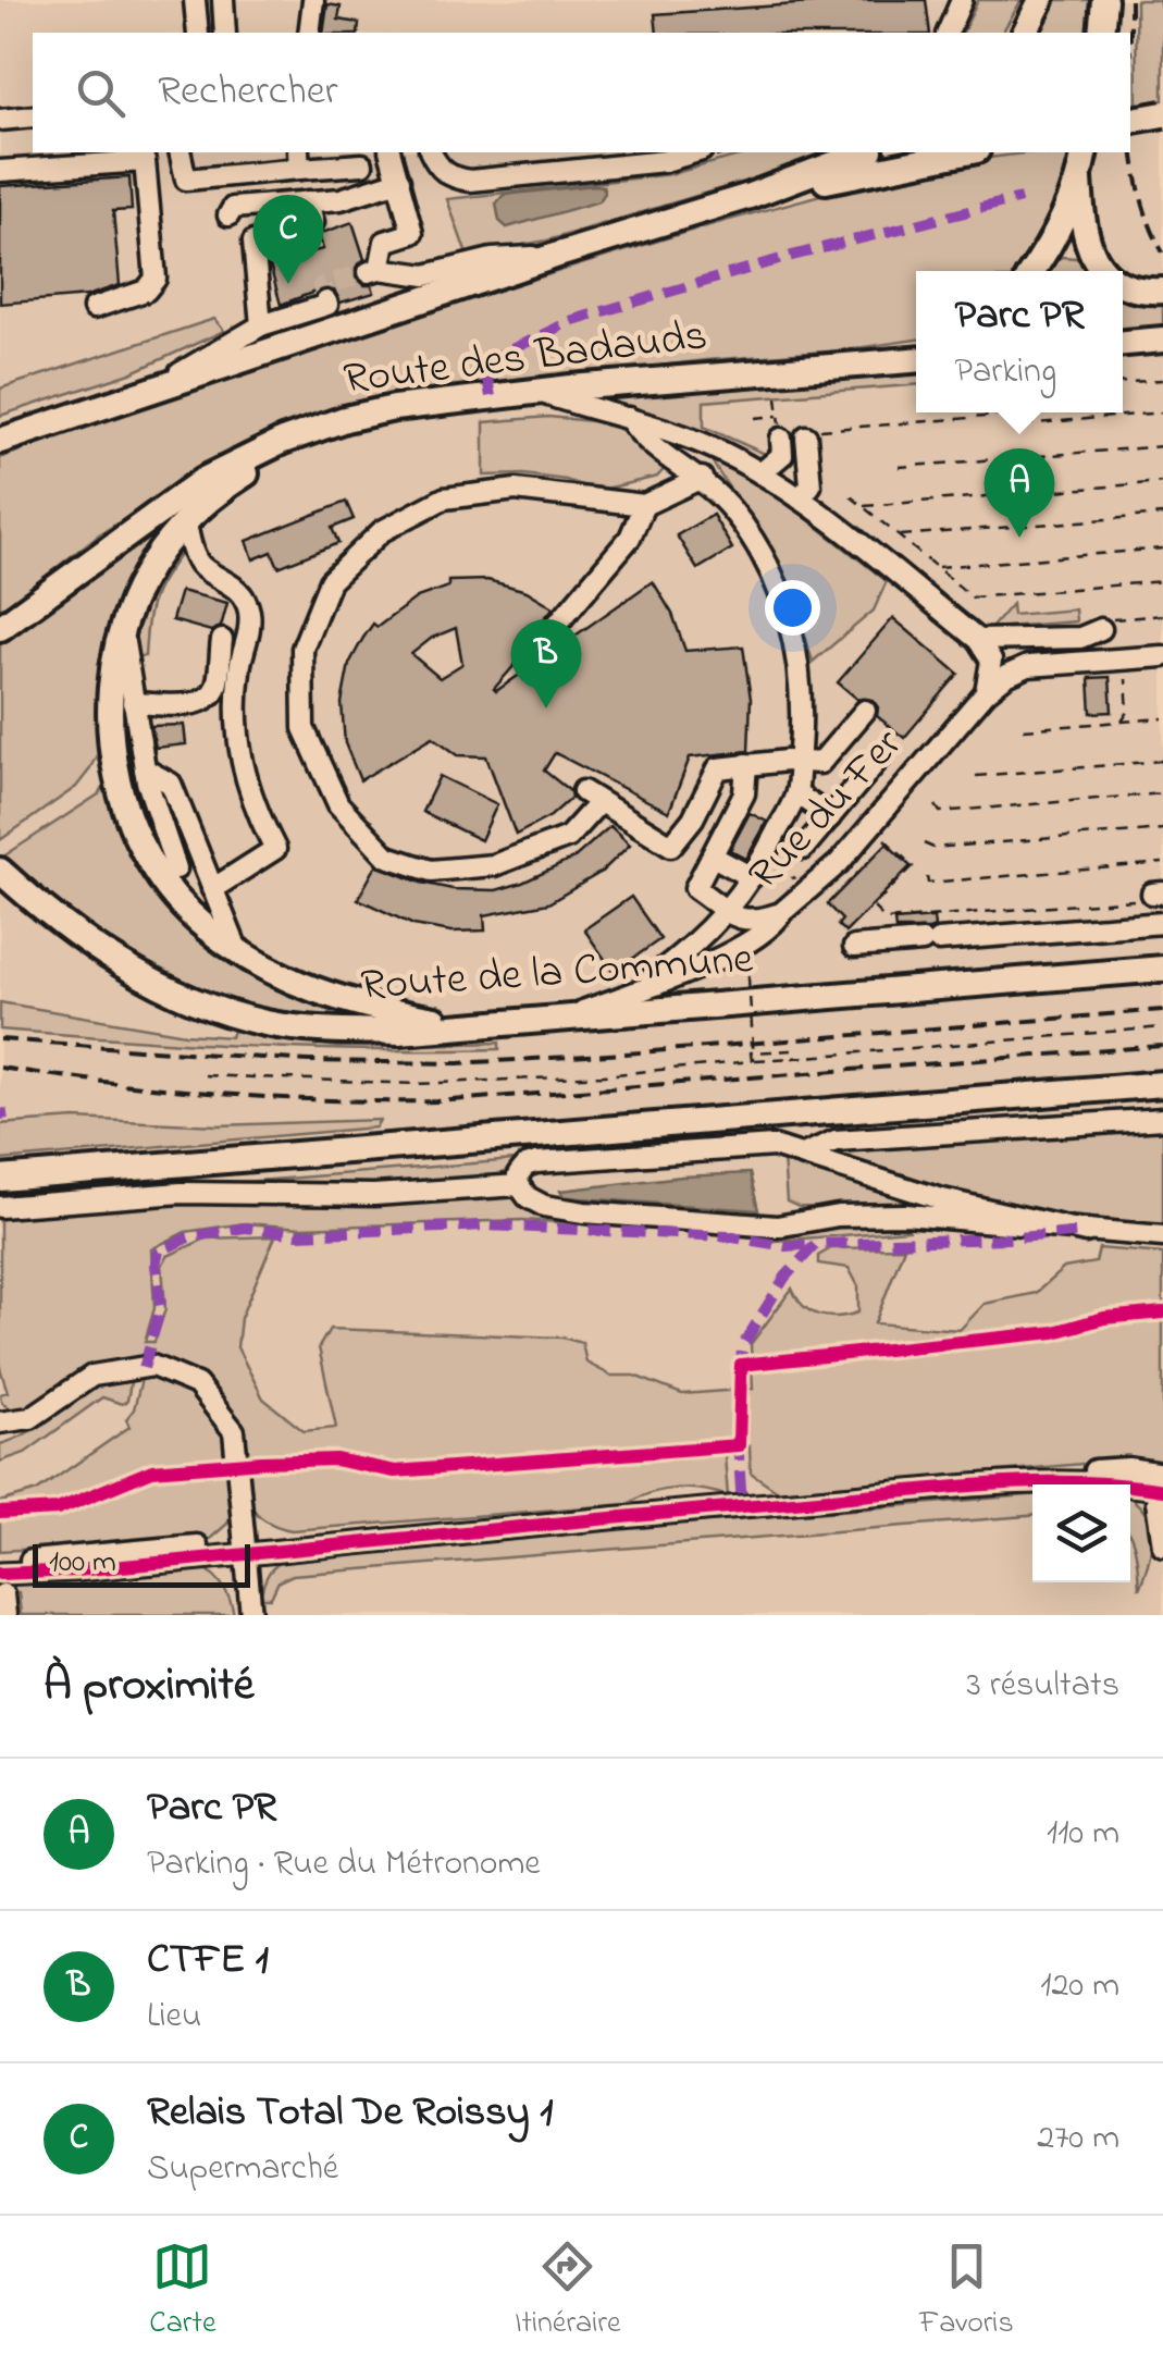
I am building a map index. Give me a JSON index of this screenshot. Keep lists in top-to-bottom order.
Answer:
{
  "streets": {
    "main road": ["Route des Badauds", "Route de la Commune"],
    "street": ["Rue du Fer"]
  },
  "crossings": [
    ["Rue du Fer", "Route de la Commune"]
  ],
  "scale_bar": "100 m",
  "page": {
    "search": "Rechercher",
    "pins": ["C", "A", "B"],
    "popup": ["Parc PR", "Parking"],
    "scale": "100 m",
    "heading": ["À proximité", "3 résultats"],
    "list": [
      {
        "mark": "A",
        "name": "Parc PR",
        "note": "Parking · Rue du Métronome",
        "value": "110 m"
      },
      {
        "mark": "B",
        "name": "CTFE 1",
        "note": "Lieu",
        "value": "120 m"
      },
      {
        "mark": "C",
        "name": "Relais Total De Roissy 1",
        "note": "Supermarché",
        "value": "270 m"
      }
    ],
    "nav": ["Carte", "Itinéraire", "Favoris"]
  }
}
